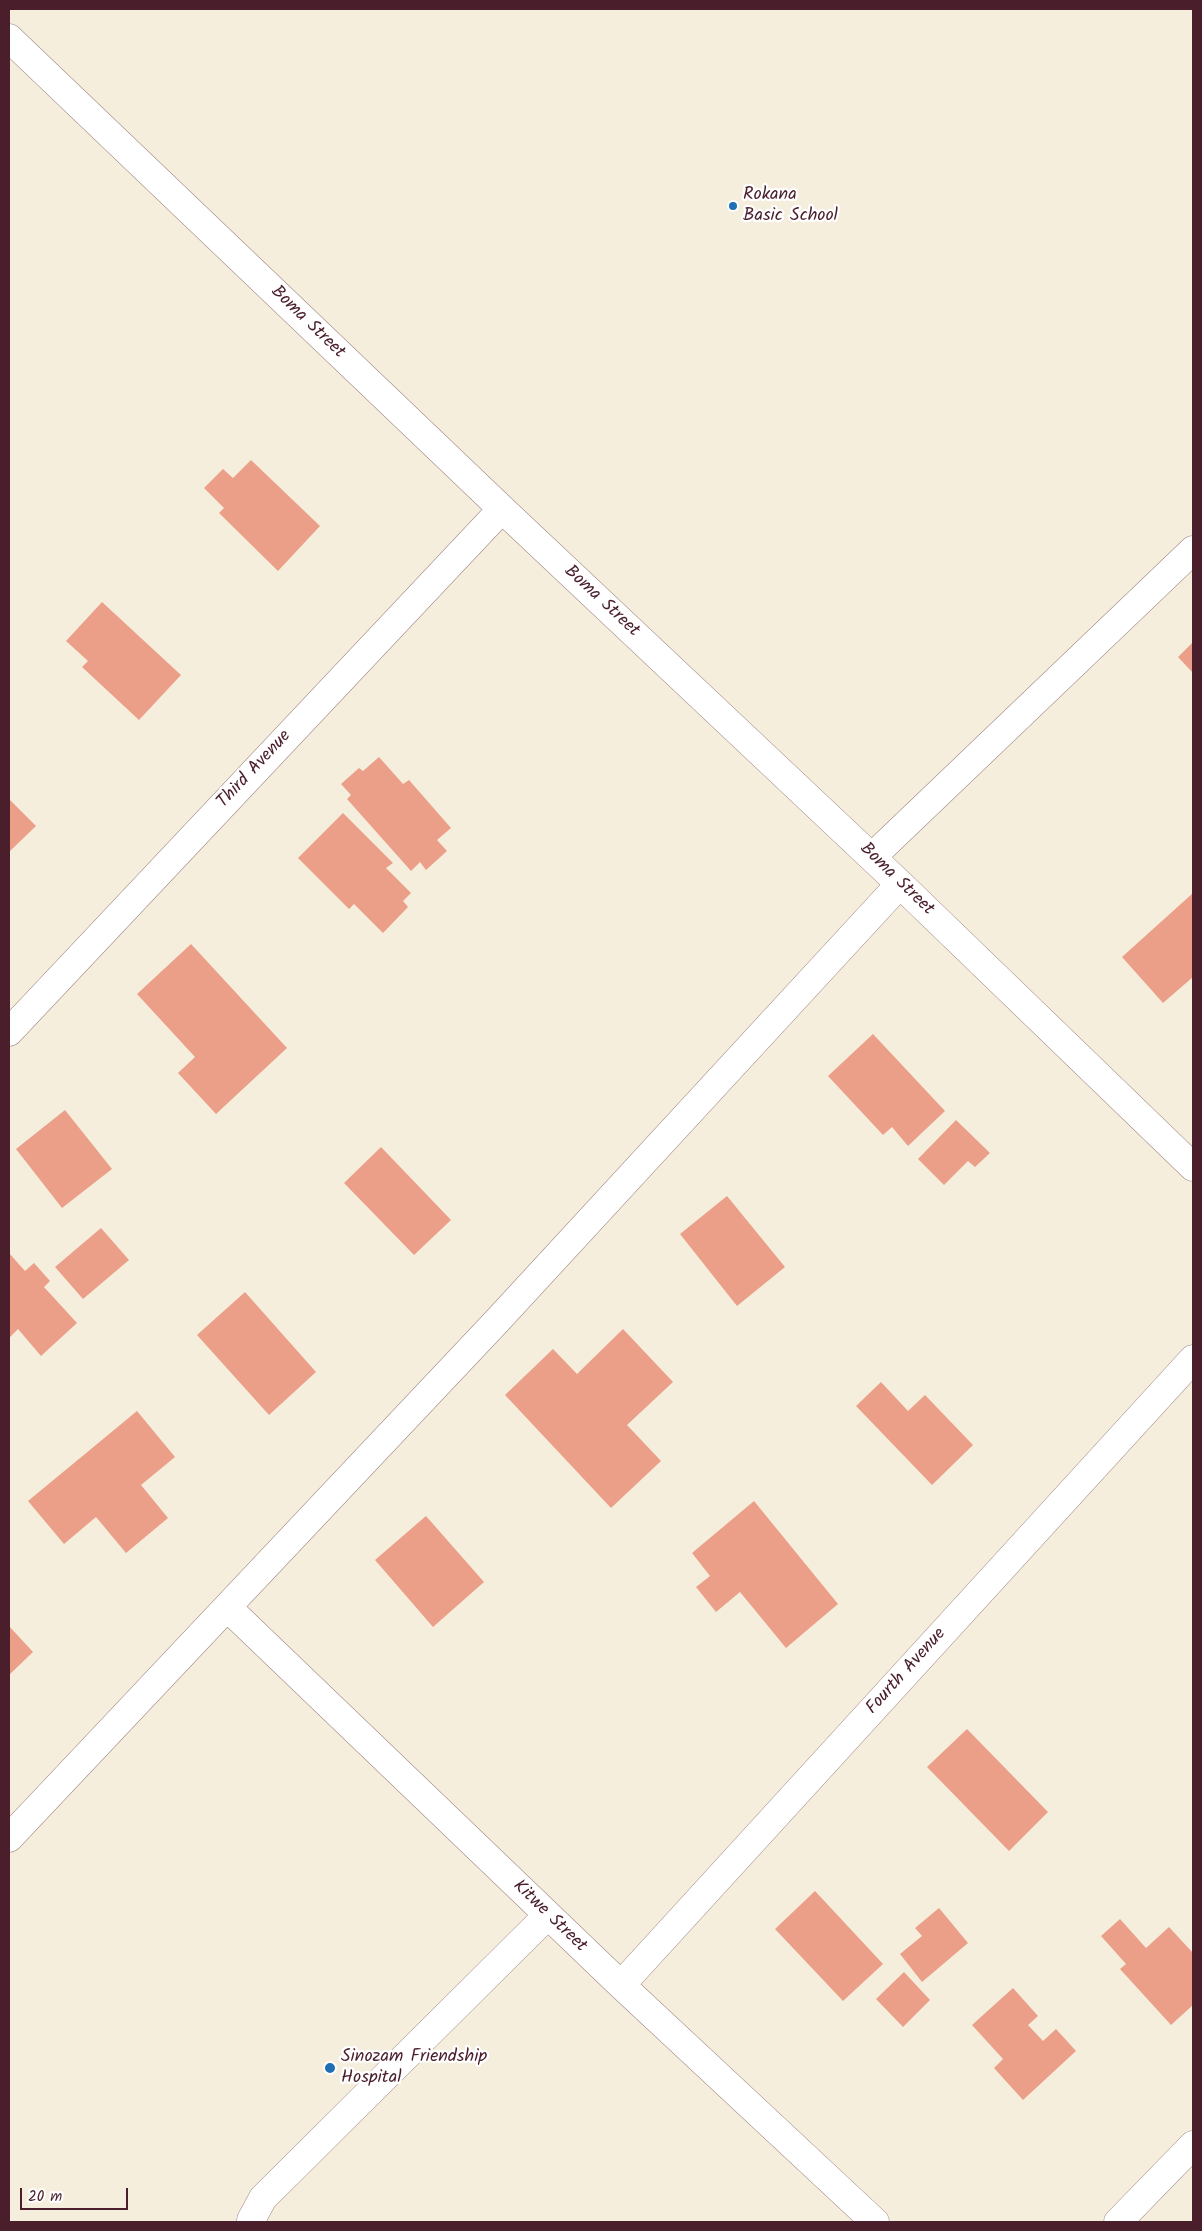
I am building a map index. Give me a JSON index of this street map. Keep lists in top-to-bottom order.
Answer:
{
  "streets": {
    "street": [
      "Boma Street",
      "Third Avenue",
      "Fourth Avenue",
      "Kitwe Street"
    ]
  },
  "crossings": [
    ["Boma Street", "Third Avenue"],
    ["Fourth Avenue", "Kitwe Street"]
  ],
  "places": ["Rokana Basic School", "Sinozam Friendship Hospital"],
  "scale_bar": "20 m"
}
